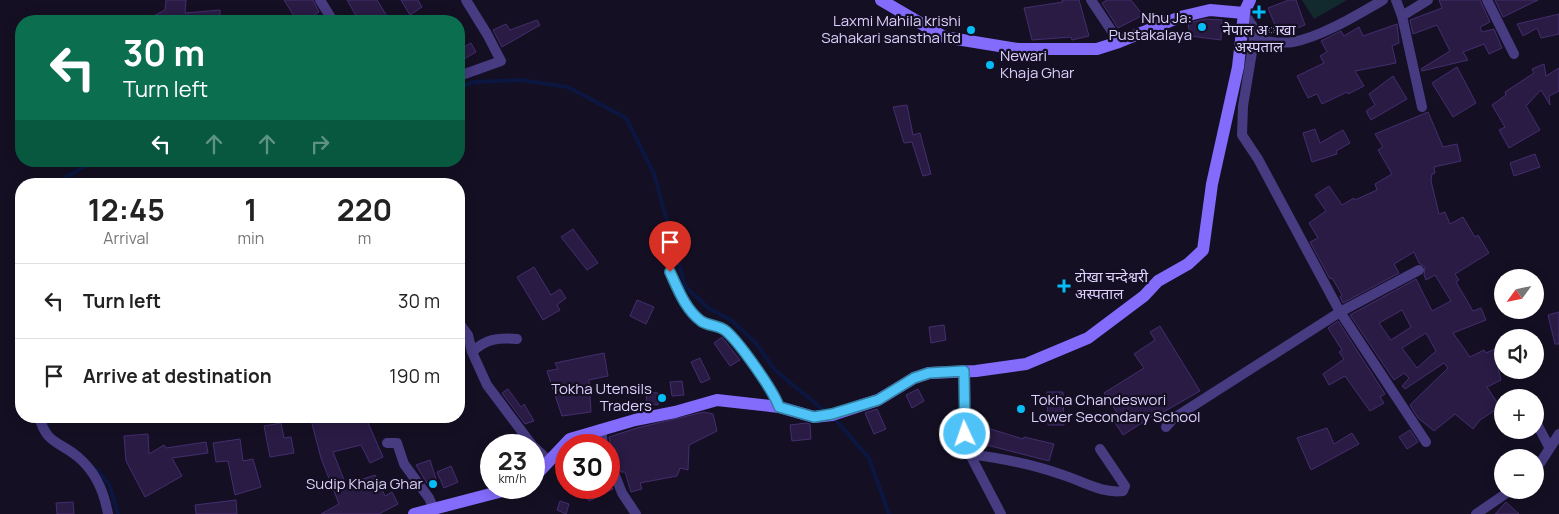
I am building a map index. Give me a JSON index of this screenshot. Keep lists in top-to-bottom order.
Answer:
{
  "places": {
    "health": ["नेपाल अाखा अस्पताल", "टोखा चन्देश्वरी अस्पताल"],
    "other": [
      "Nhu Ja: Pustakalaya",
      "Laxmi Mahila krishi Sahakari sanstha ltd",
      "Newari Khaja Ghar",
      "Tokha Utensils Traders",
      "Tokha Chandeswori Lower Secondary School",
      "Sudip Khaja Ghar"
    ]
  },
  "north": "bottom left",
  "page": {
    "turn": ["30 m", "Turn left"],
    "eta": [
      "12:45",
      "Arrival",
      "1",
      "min",
      "220",
      "m"
    ],
    "list": [
      {
        "name": "Turn left",
        "value": "30 m"
      },
      {
        "name": "Arrive at destination",
        "value": "190 m"
      }
    ],
    "map_buttons": ["+", "−"],
    "speed": "23 km/h",
    "limit": "30"
  }
}
